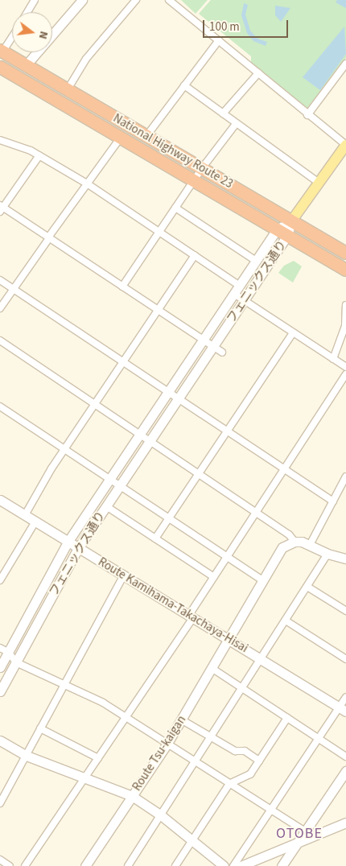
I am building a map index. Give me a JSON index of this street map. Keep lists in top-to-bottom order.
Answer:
{
  "streets": {
    "highway": ["National Highway Route 23"],
    "street": ["フェニックス通り", "Route Kamihama-Takachaya-Hisai", "Route Tsu-kaigan"]
  },
  "crossings": [
    ["National Highway Route 23", "フェニックス通り"],
    ["フェニックス通り", "Route Kamihama-Takachaya-Hisai"],
    ["Route Kamihama-Takachaya-Hisai", "Route Tsu-kaigan"]
  ],
  "districts": ["OTOBE"],
  "scale_bar": "100 m",
  "north": "right"
}
